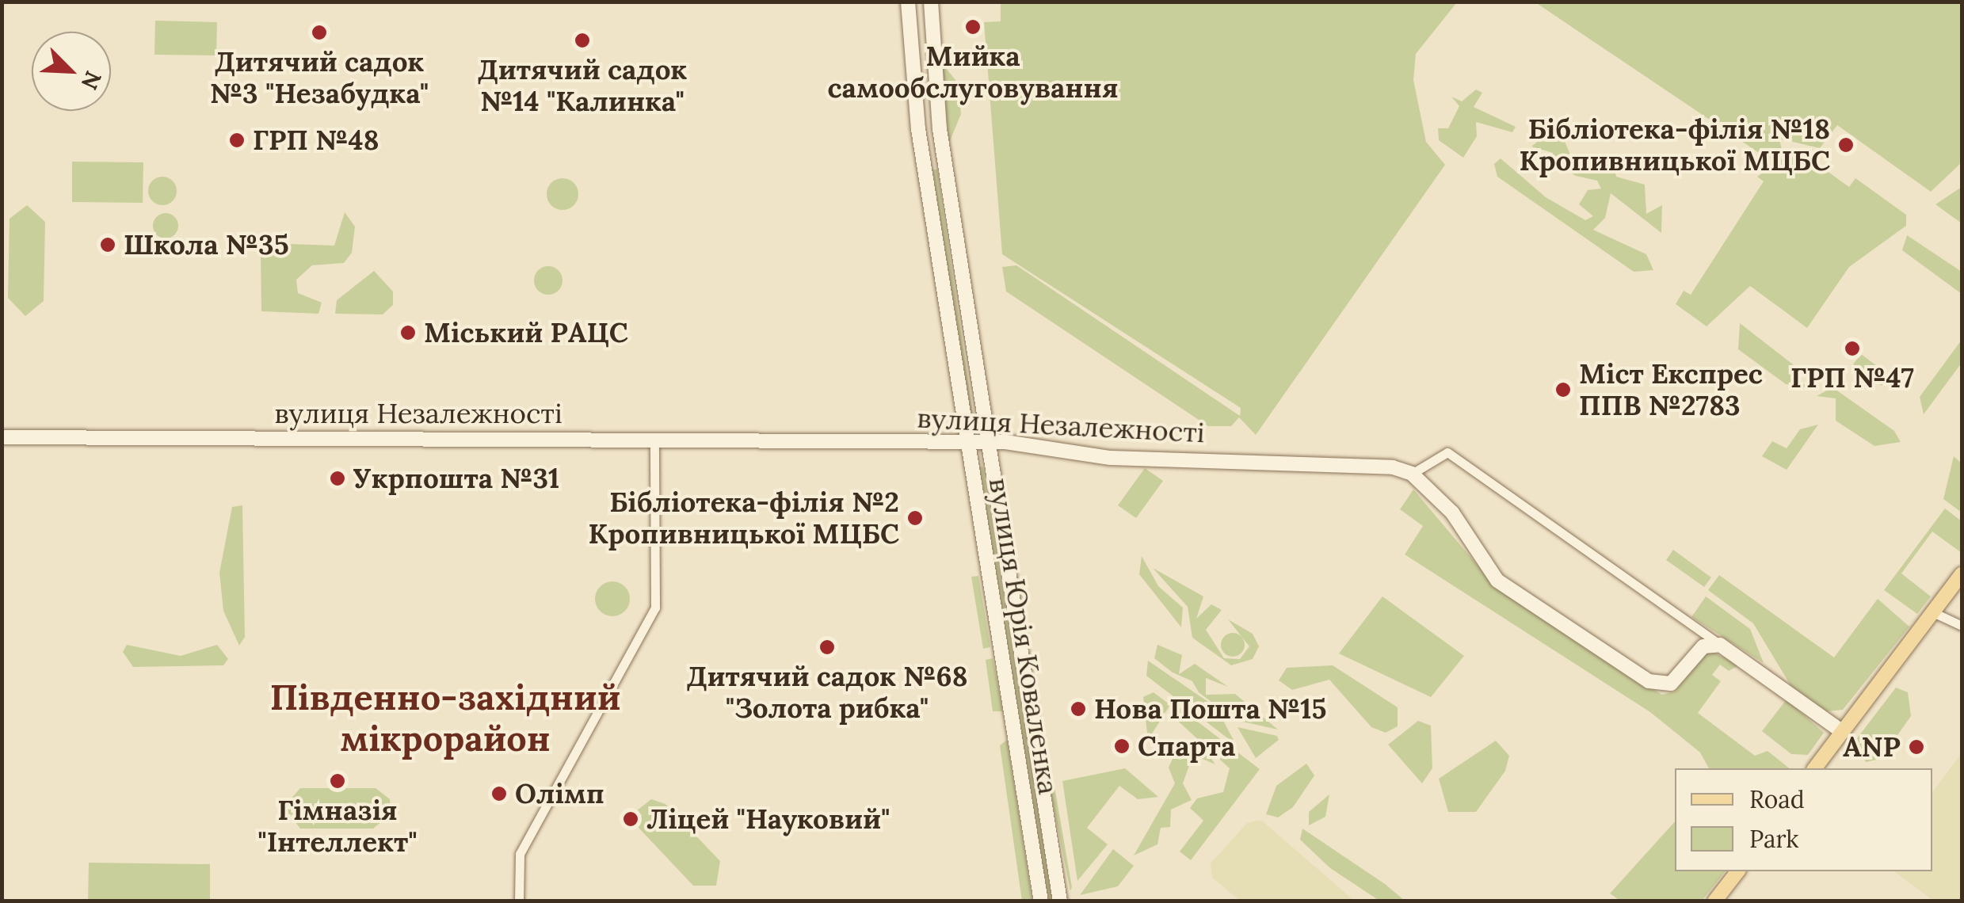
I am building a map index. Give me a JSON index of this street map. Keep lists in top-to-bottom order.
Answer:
{
  "streets": {
    "main road": ["вулиця Незалежності", "вулиця Юрія Коваленка"]
  },
  "crossings": [
    ["вулиця Незалежності", "вулиця Юрія Коваленка"]
  ],
  "districts": ["Південно-західний мікрорайон"],
  "places": [
    "Мийка самообслуговування",
    "Дитячий садок №3 \"Незабудка\"",
    "Дитячий садок №14 \"Калинка\"",
    "ГРП №48",
    "Бібліотека-філія №18 Кропивницької МЦБС",
    "Школа №35",
    "Міський РАЦС",
    "ГРП №47",
    "Міст Експрес ППВ №2783",
    "Укрпошта №31",
    "Бібліотека-філія №2 Кропивницької МЦБС",
    "Дитячий садок №68 \"Золота рибка\"",
    "Нова Пошта №15",
    "Спарта",
    "ANP",
    "Гімназія \"Інтеллект\"",
    "Олімп",
    "Ліцей \"Науковий\""
  ],
  "legend": ["Road", "Park"],
  "north": "bottom right"
}
